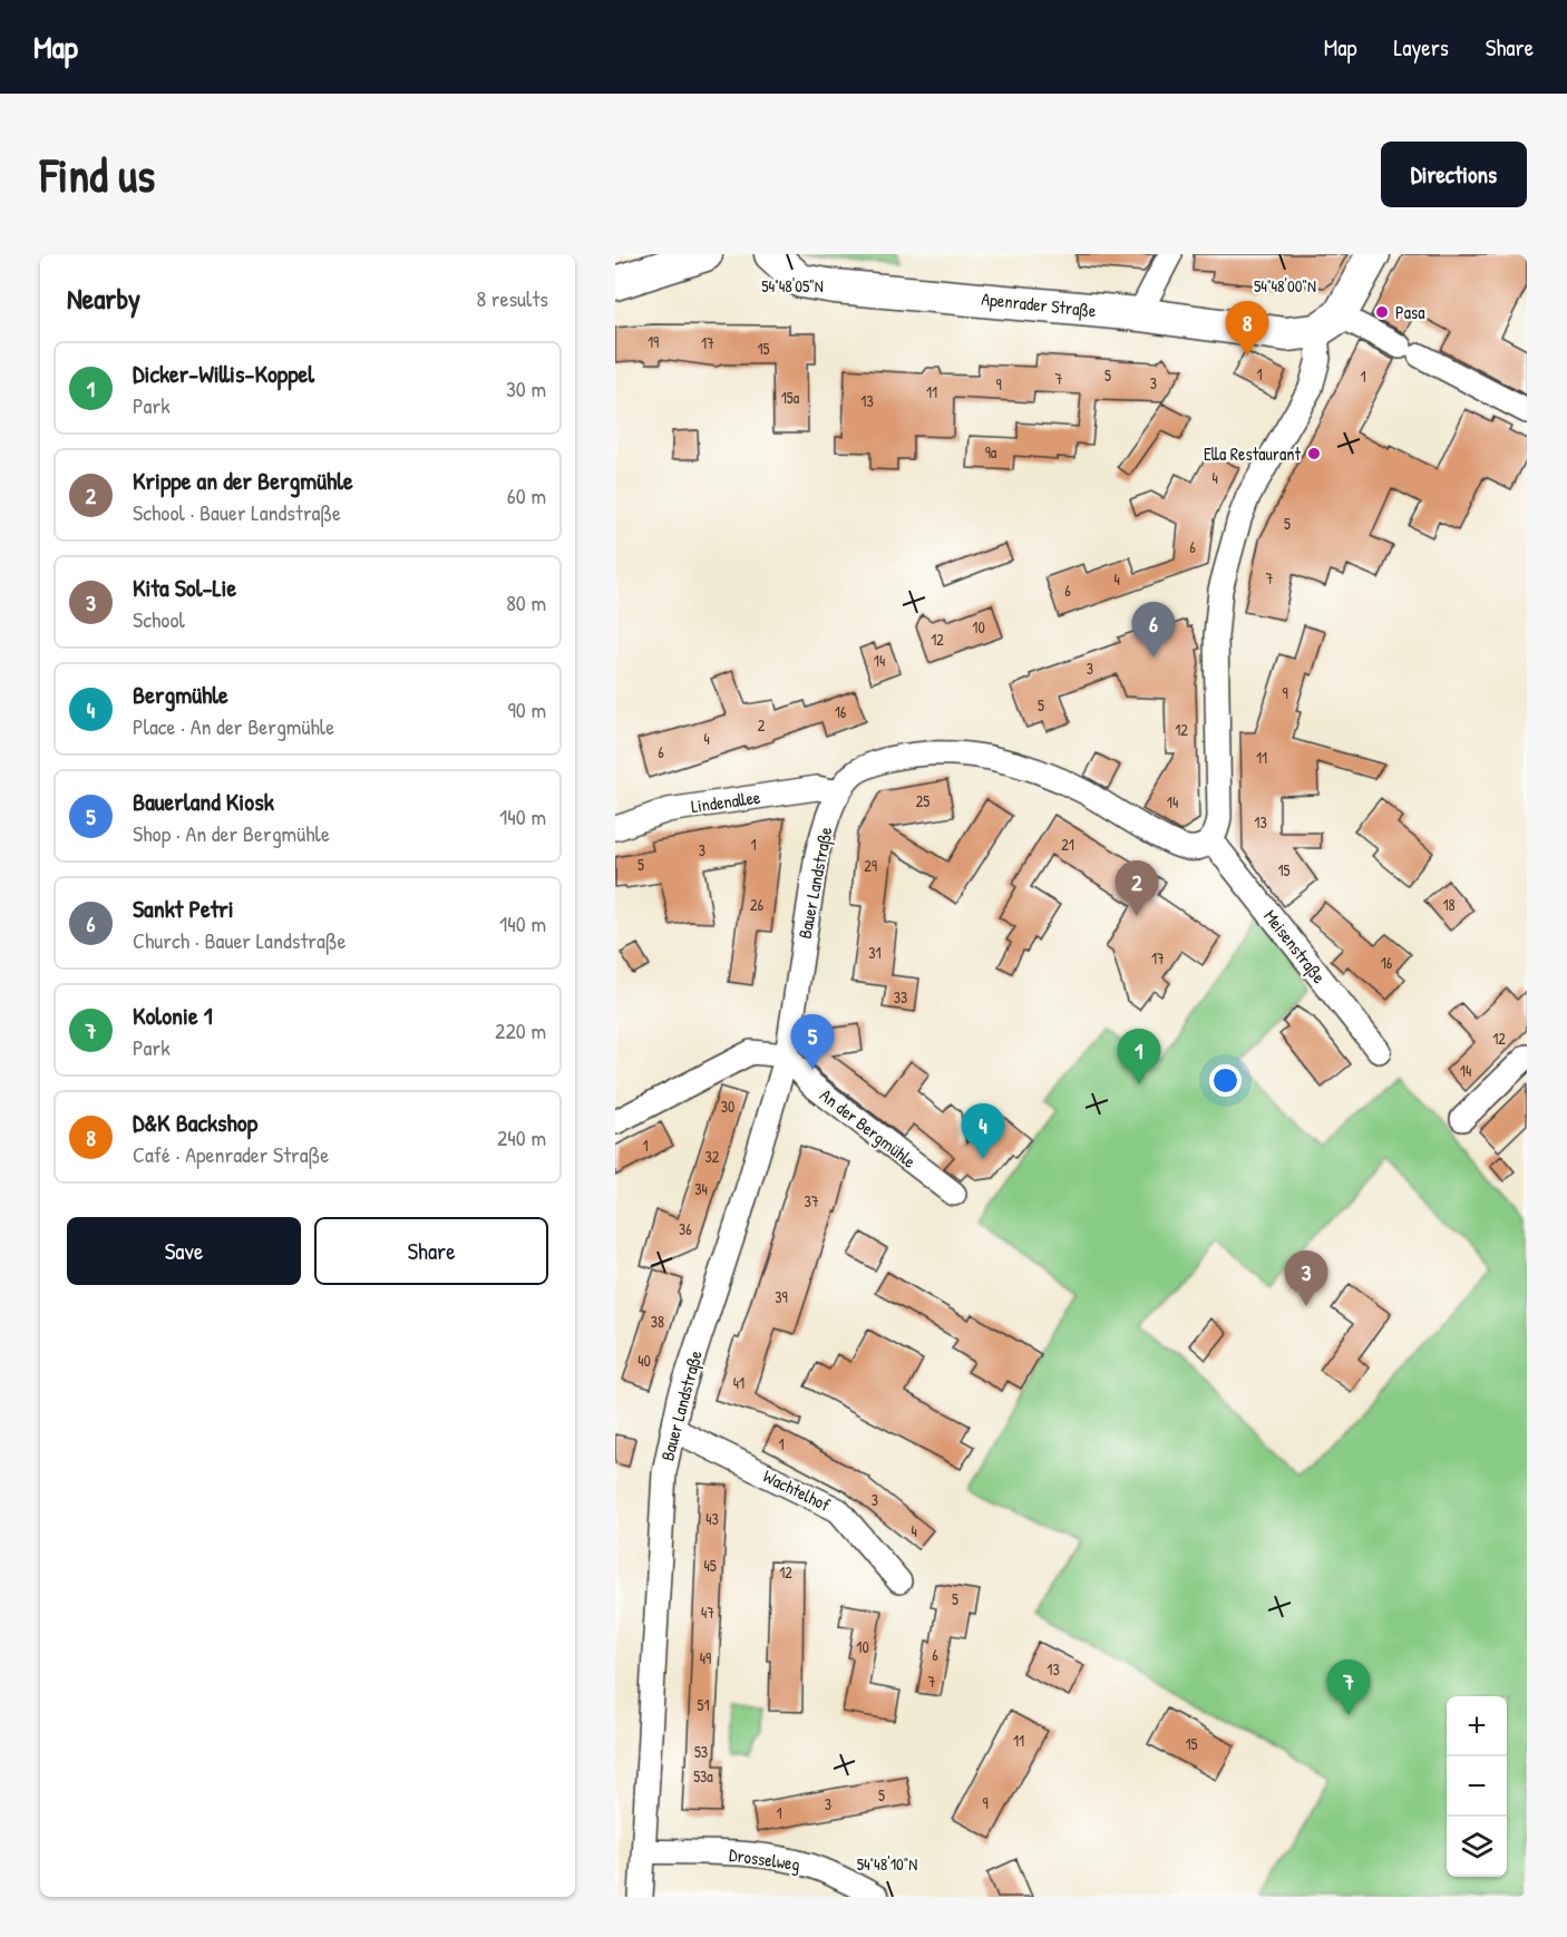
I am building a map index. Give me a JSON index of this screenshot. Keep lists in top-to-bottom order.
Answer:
{
  "streets": {
    "street": [
      "Apenrader Straße",
      "Lindenallee",
      "Bauer Landstraße",
      "Meisenstraße",
      "An der Bergmühle",
      "Wachtelhof",
      "Drosselweg"
    ]
  },
  "crossings": [
    ["Lindenallee", "Bauer Landstraße"],
    ["Bauer Landstraße", "Meisenstraße"],
    ["Bauer Landstraße", "An der Bergmühle"],
    ["Bauer Landstraße", "Wachtelhof"],
    ["Bauer Landstraße", "Drosselweg"]
  ],
  "places": ["Pasa", "Ella Restaurant"],
  "house_numbers": [
    "19",
    "17",
    "15",
    "1",
    "5",
    "1",
    "7",
    "3",
    "9",
    "11",
    "15a",
    "13",
    "9a",
    "4",
    "5",
    "6",
    "7",
    "4",
    "6",
    "10",
    "12",
    "14",
    "3",
    "9",
    "5",
    "16",
    "2",
    "12",
    "4",
    "6",
    "11",
    "25",
    "14",
    "13",
    "1",
    "21",
    "3",
    "5",
    "29",
    "15",
    "26",
    "18",
    "31",
    "17",
    "16",
    "33",
    "12",
    "14",
    "30",
    "1",
    "32",
    "34",
    "37",
    "36",
    "39",
    "38",
    "40",
    "41",
    "1",
    "3",
    "43",
    "4",
    "45",
    "12",
    "5",
    "47",
    "10",
    "6",
    "49",
    "13",
    "7",
    "51",
    "11",
    "15",
    "53",
    "53a",
    "5",
    "9",
    "3",
    "1"
  ],
  "page": {
    "header": "Map",
    "nav": ["Map", "Layers", "Share"],
    "buttons": [
      "Directions",
      ["Save", "Share"]
    ],
    "title": "Find us",
    "heading": ["Nearby", "8 results"],
    "pins": [
      "8",
      "6",
      "2",
      "5",
      "1",
      "4",
      "3",
      "7"
    ],
    "list": [
      {
        "mark": "1",
        "name": "Dicker-Willis-Koppel",
        "note": "Park",
        "value": "30 m"
      },
      {
        "mark": "2",
        "name": "Krippe an der Bergmühle",
        "note": "School · Bauer Landstraße",
        "value": "60 m"
      },
      {
        "mark": "3",
        "name": "Kita Sol-Lie",
        "note": "School",
        "value": "80 m"
      },
      {
        "mark": "4",
        "name": "Bergmühle",
        "note": "Place · An der Bergmühle",
        "value": "90 m"
      },
      {
        "mark": "5",
        "name": "Bauerland Kiosk",
        "note": "Shop · An der Bergmühle",
        "value": "140 m"
      },
      {
        "mark": "6",
        "name": "Sankt Petri",
        "note": "Church · Bauer Landstraße",
        "value": "140 m"
      },
      {
        "mark": "7",
        "name": "Kolonie 1",
        "note": "Park",
        "value": "220 m"
      },
      {
        "mark": "8",
        "name": "D&K Backshop",
        "note": "Café · Apenrader Straße",
        "value": "240 m"
      }
    ],
    "map_buttons": ["+", "−"]
  },
  "coordinates": ["54°48'05\"N", "54°48'00\"N", "54°48'10\"N"]
}
